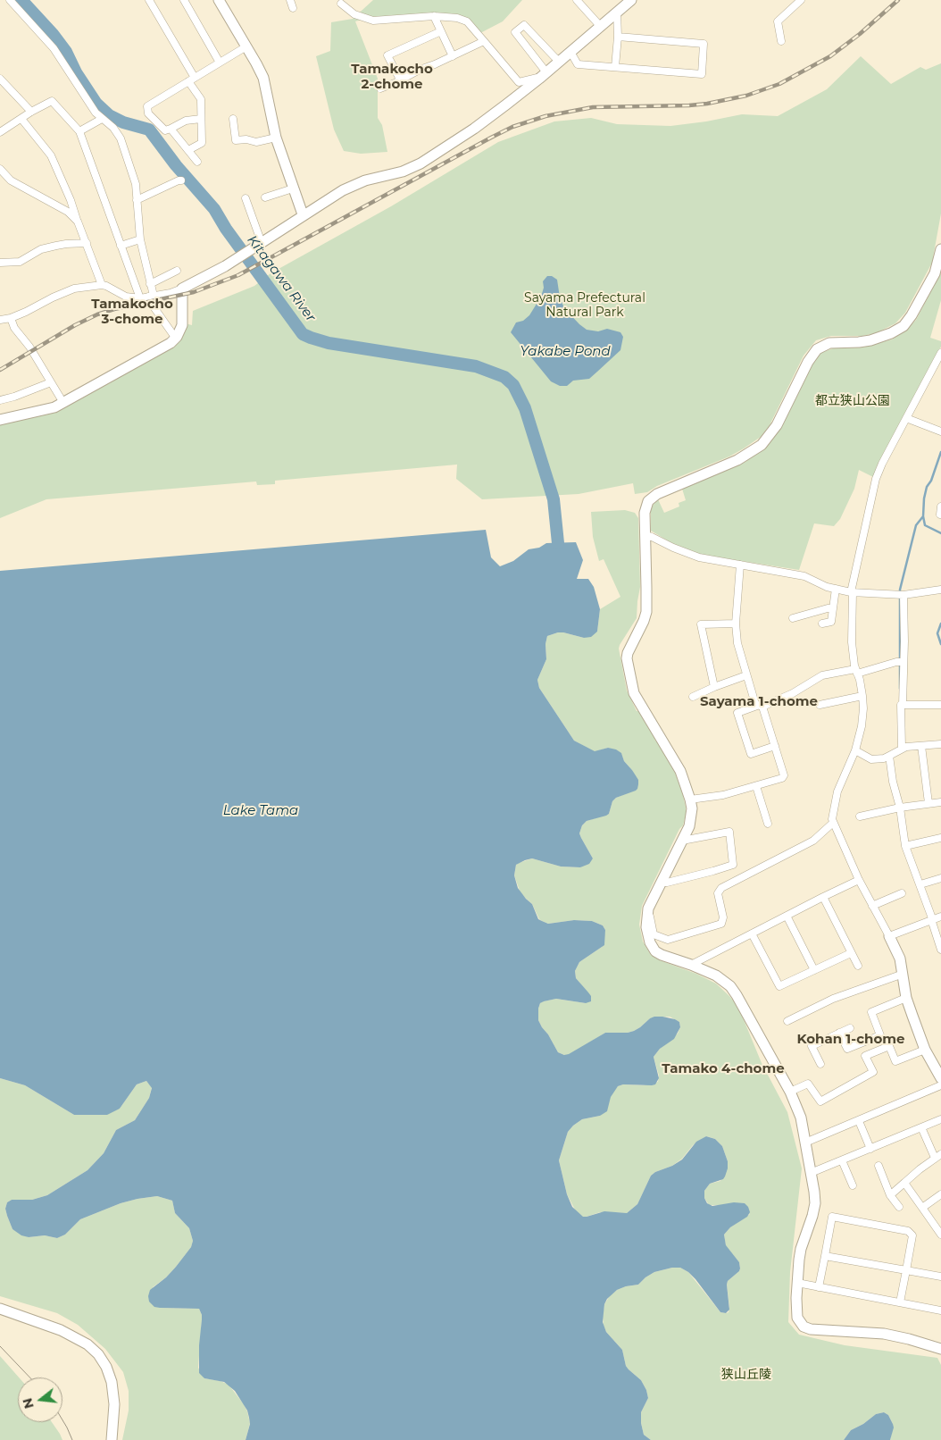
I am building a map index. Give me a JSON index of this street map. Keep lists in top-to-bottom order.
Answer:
{
  "districts": [
    "Tamakocho 2-chome",
    "Tamakocho 3-chome",
    "Sayama 1-chome",
    "Kohan 1-chome",
    "Tamako 4-chome"
  ],
  "water": ["Kitagawa River", "Yakabe Pond", "Lake Tama"],
  "parks": ["Sayama Prefectural Natural Park", "都立狭山公園", "狭山丘陵"],
  "north": "left"
}
